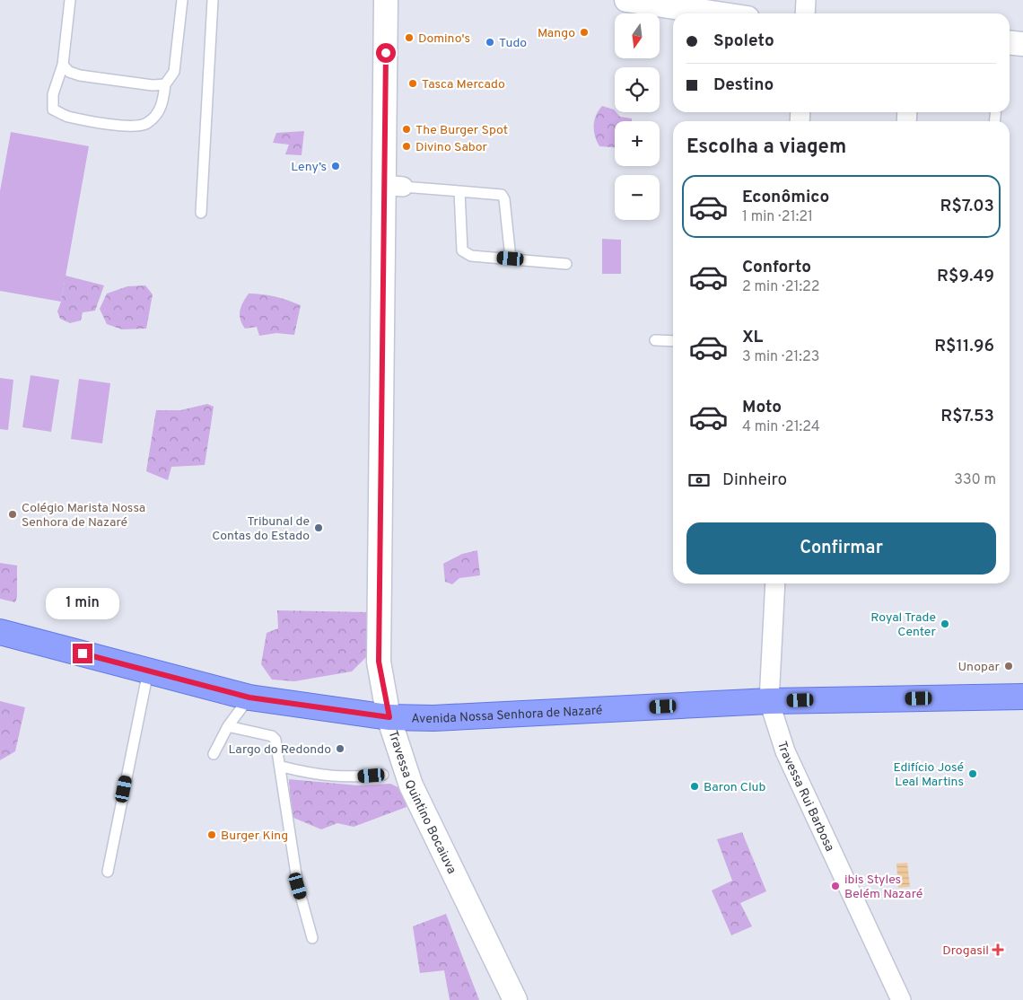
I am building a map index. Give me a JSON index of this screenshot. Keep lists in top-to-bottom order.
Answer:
{
  "streets": {
    "main road": ["Avenida Nossa Senhora de Nazaré"],
    "street": ["Travessa Rui Barbosa", "Travessa Quintino Bocaiuva"]
  },
  "crossings": [
    ["Avenida Nossa Senhora de Nazaré", "Travessa Rui Barbosa"],
    ["Avenida Nossa Senhora de Nazaré", "Travessa Quintino Bocaiuva"]
  ],
  "places": {
    "other": [
      "Mango",
      "Domino's",
      "Tudo",
      "Tasca Mercado",
      "The Burger Spot",
      "Divino Sabor",
      "Leny’s",
      "Colégio Marista Nossa Senhora de Nazaré",
      "Tribunal de Contas do Estado",
      "Royal Trade Center",
      "Unopar",
      "Largo do Redondo",
      "Edifício José Leal Martins",
      "Baron Club",
      "Burger King",
      "ibis Styles Belém Nazaré"
    ],
    "health": ["Drogasil"]
  },
  "north": "bottom",
  "page": {
    "map_buttons": ["+", "−"],
    "banner": ["Spoleto", "Destino"],
    "heading": "Escolha a viagem",
    "list": [
      {
        "name": "Econômico",
        "note": "1 min · 21:21",
        "value": "R$7.03"
      },
      {
        "name": "Conforto",
        "note": "2 min · 21:22",
        "value": "R$9.49"
      },
      {
        "name": "XL",
        "note": "3 min · 21:23",
        "value": "R$11.96"
      },
      {
        "name": "Moto",
        "note": "4 min · 21:24",
        "value": "R$7.53"
      }
    ],
    "pay": ["Dinheiro", "330 m"],
    "buttons": "Confirmar",
    "bubble": "1 min"
  }
}
